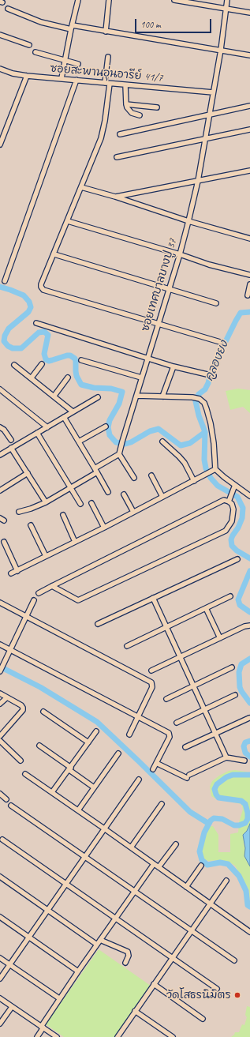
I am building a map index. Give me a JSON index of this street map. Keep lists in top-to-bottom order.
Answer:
{
  "streets": {
    "street": ["ซอยสะพานอุ่นอารีย์ 41/7", "ซอยเทศบาลบางปู 37"]
  },
  "crossings": [
    ["ซอยสะพานอุ่นอารีย์ 41/7", "ซอยเทศบาลบางปู 37"]
  ],
  "water": ["คลองยง"],
  "places": ["วัดโสธรนิมิตร"],
  "scale_bar": "100 m"
}
